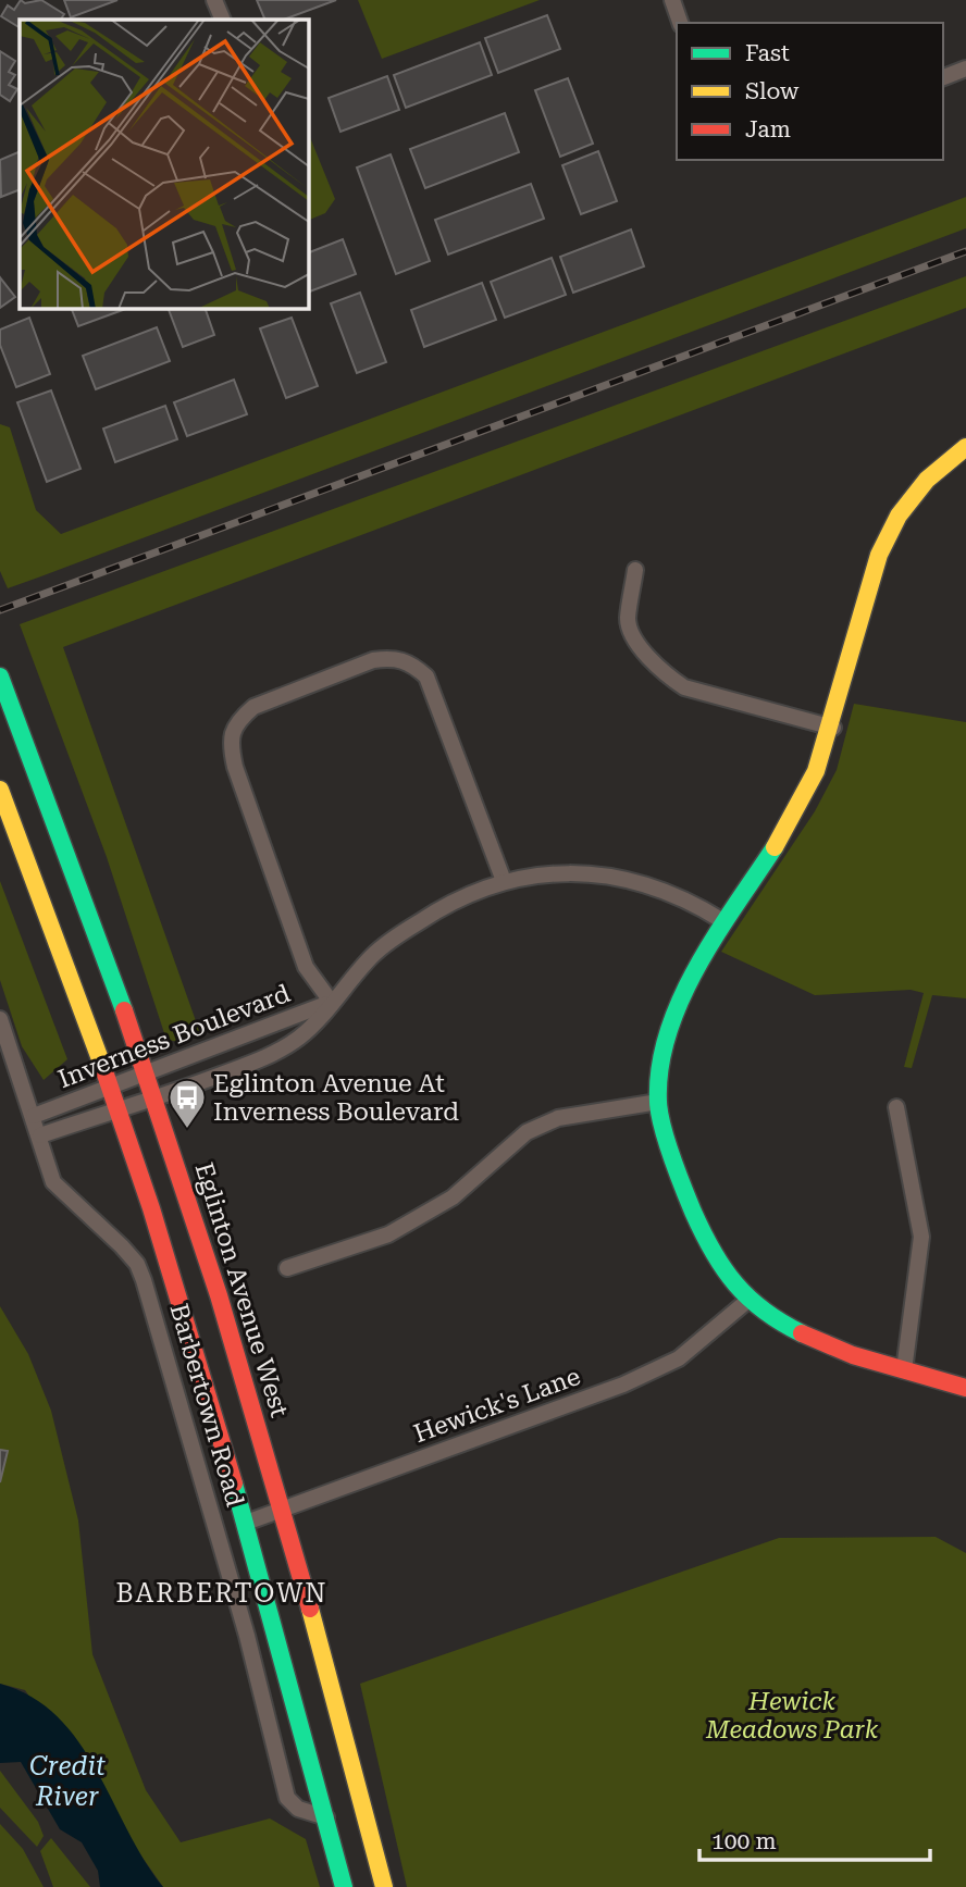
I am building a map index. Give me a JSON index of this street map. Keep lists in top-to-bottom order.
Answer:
{
  "streets": {
    "main road": ["Eglinton Avenue West"],
    "street": ["Inverness Boulevard", "Barbertown Road", "Hewick's Lane"]
  },
  "crossings": [
    ["Inverness Boulevard", "Eglinton Avenue West"],
    ["Inverness Boulevard", "Barbertown Road"],
    ["Eglinton Avenue West", "Hewick's Lane"]
  ],
  "districts": ["BARBERTOWN"],
  "water": ["Credit River"],
  "parks": ["Hewick Meadows Park"],
  "places": {
    "bus stop": ["Eglinton Avenue At Inverness Boulevard"]
  },
  "legend": ["Fast", "Slow", "Jam"],
  "scale_bar": "100 m"
}
